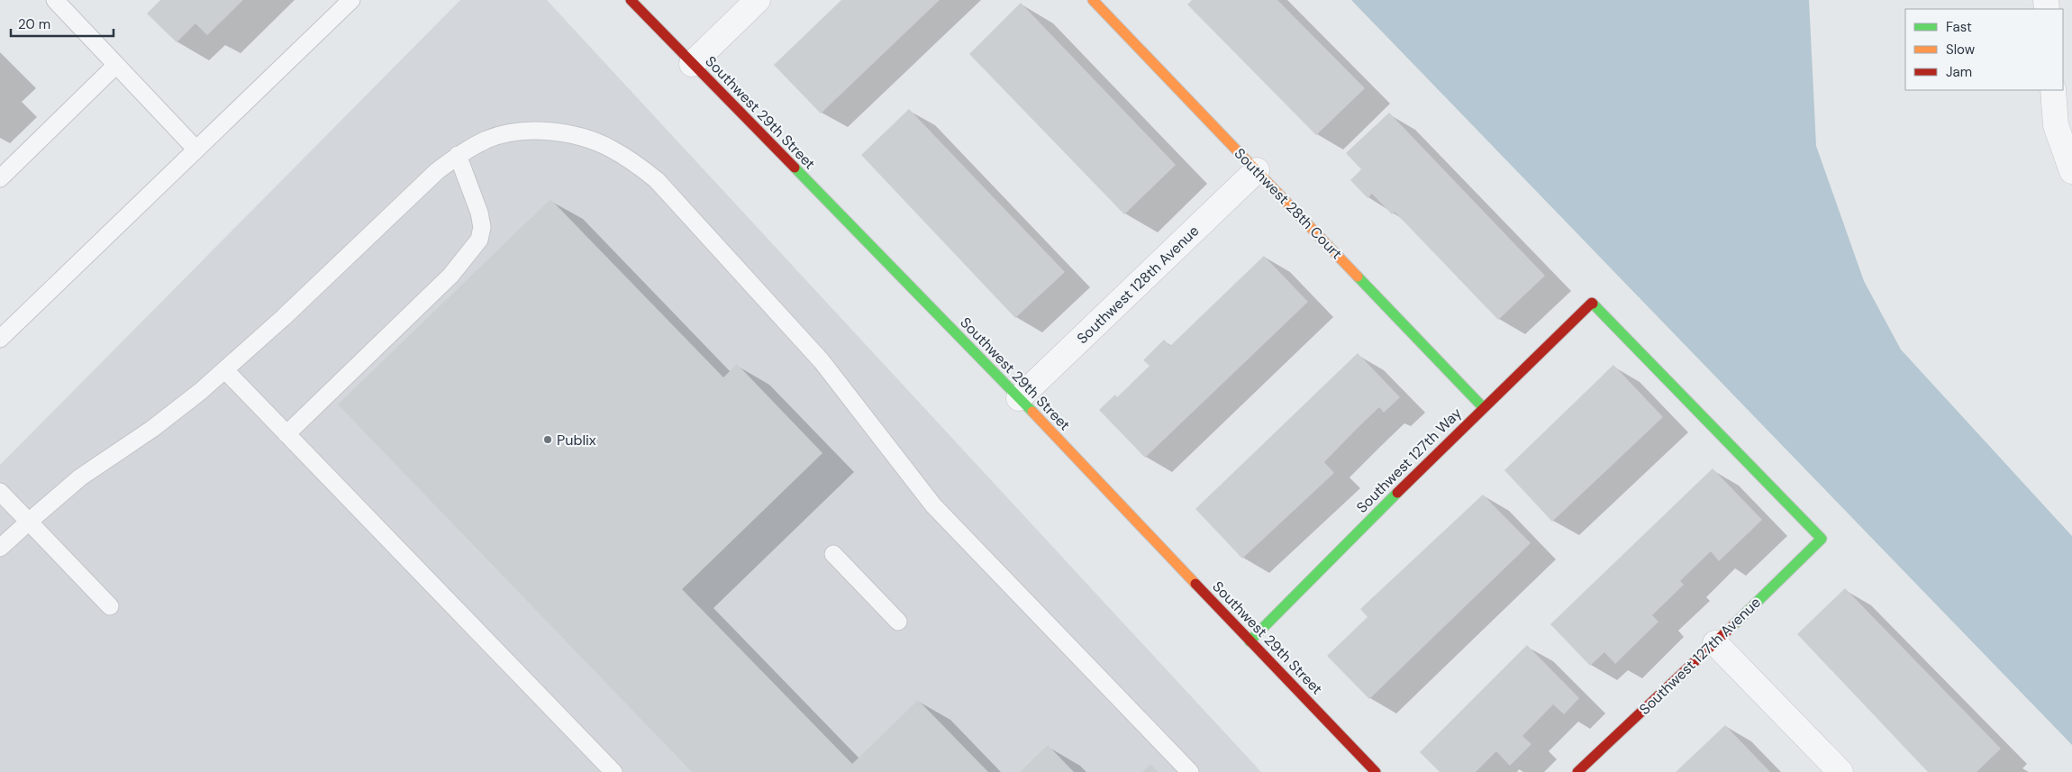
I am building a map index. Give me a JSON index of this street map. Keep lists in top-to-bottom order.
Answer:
{
  "streets": {
    "street": [
      "Southwest 29th Street",
      "Southwest 28th Court",
      "Southwest 128th Avenue",
      "Southwest 127th Way",
      "Southwest 127th Avenue"
    ]
  },
  "crossings": [
    ["Southwest 29th Street", "Southwest 128th Avenue"],
    ["Southwest 29th Street", "Southwest 127th Way"],
    ["Southwest 28th Court", "Southwest 128th Avenue"],
    ["Southwest 28th Court", "Southwest 127th Way"],
    ["Southwest 127th Way", "Southwest 127th Avenue"]
  ],
  "places": ["Publix"],
  "legend": ["Fast", "Slow", "Jam"],
  "scale_bar": "20 m"
}
